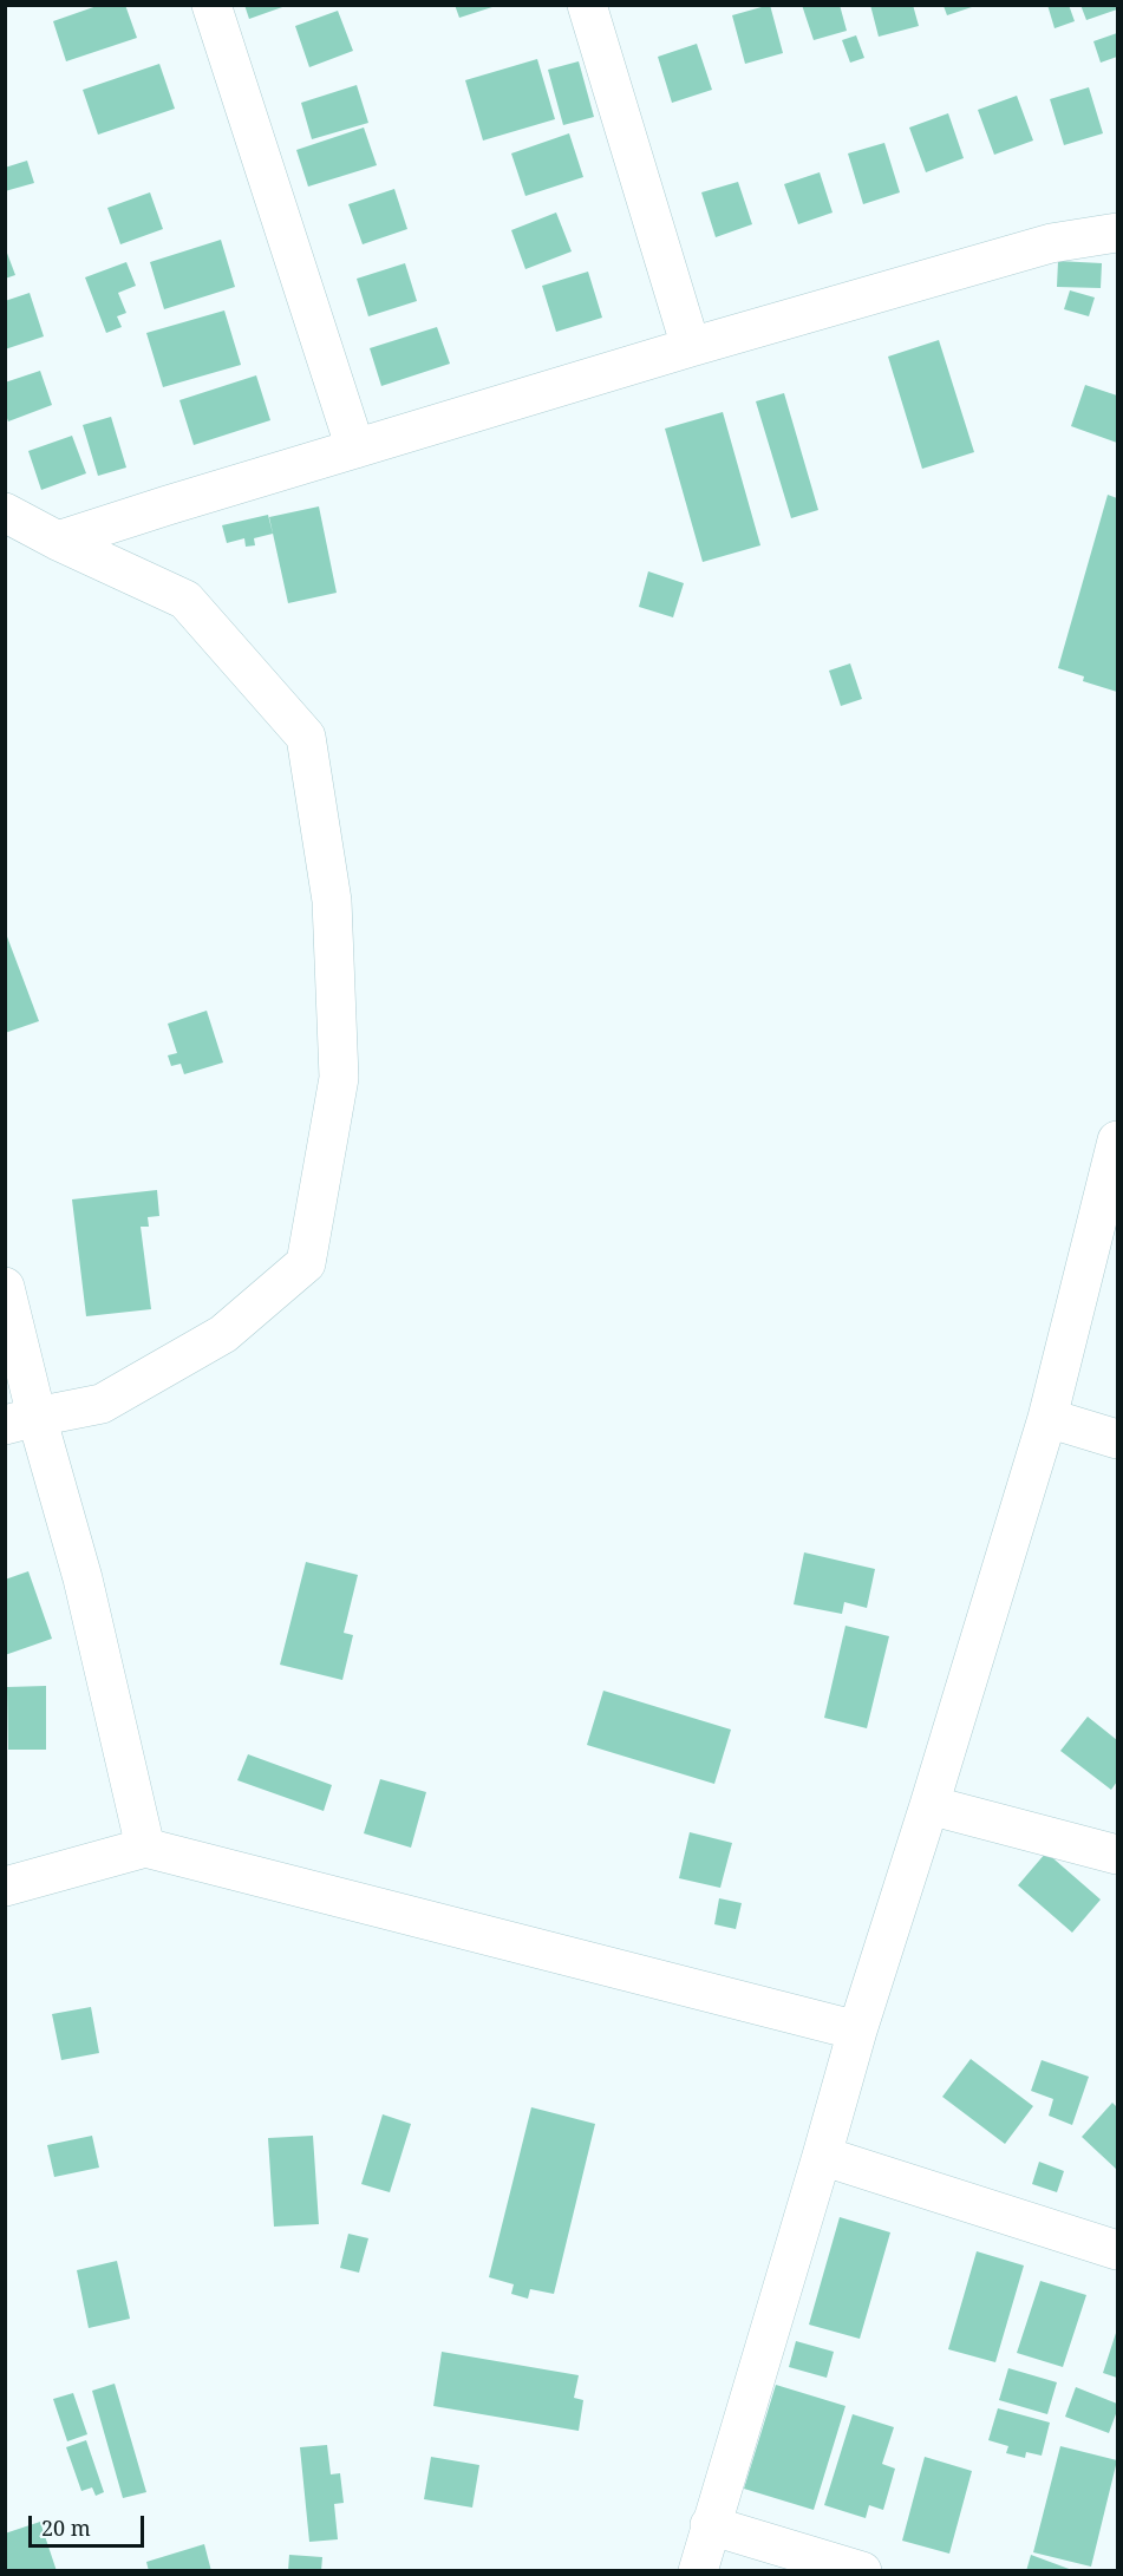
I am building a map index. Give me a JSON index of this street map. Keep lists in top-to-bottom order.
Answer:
{
  "scale_bar": "20 m"
}
